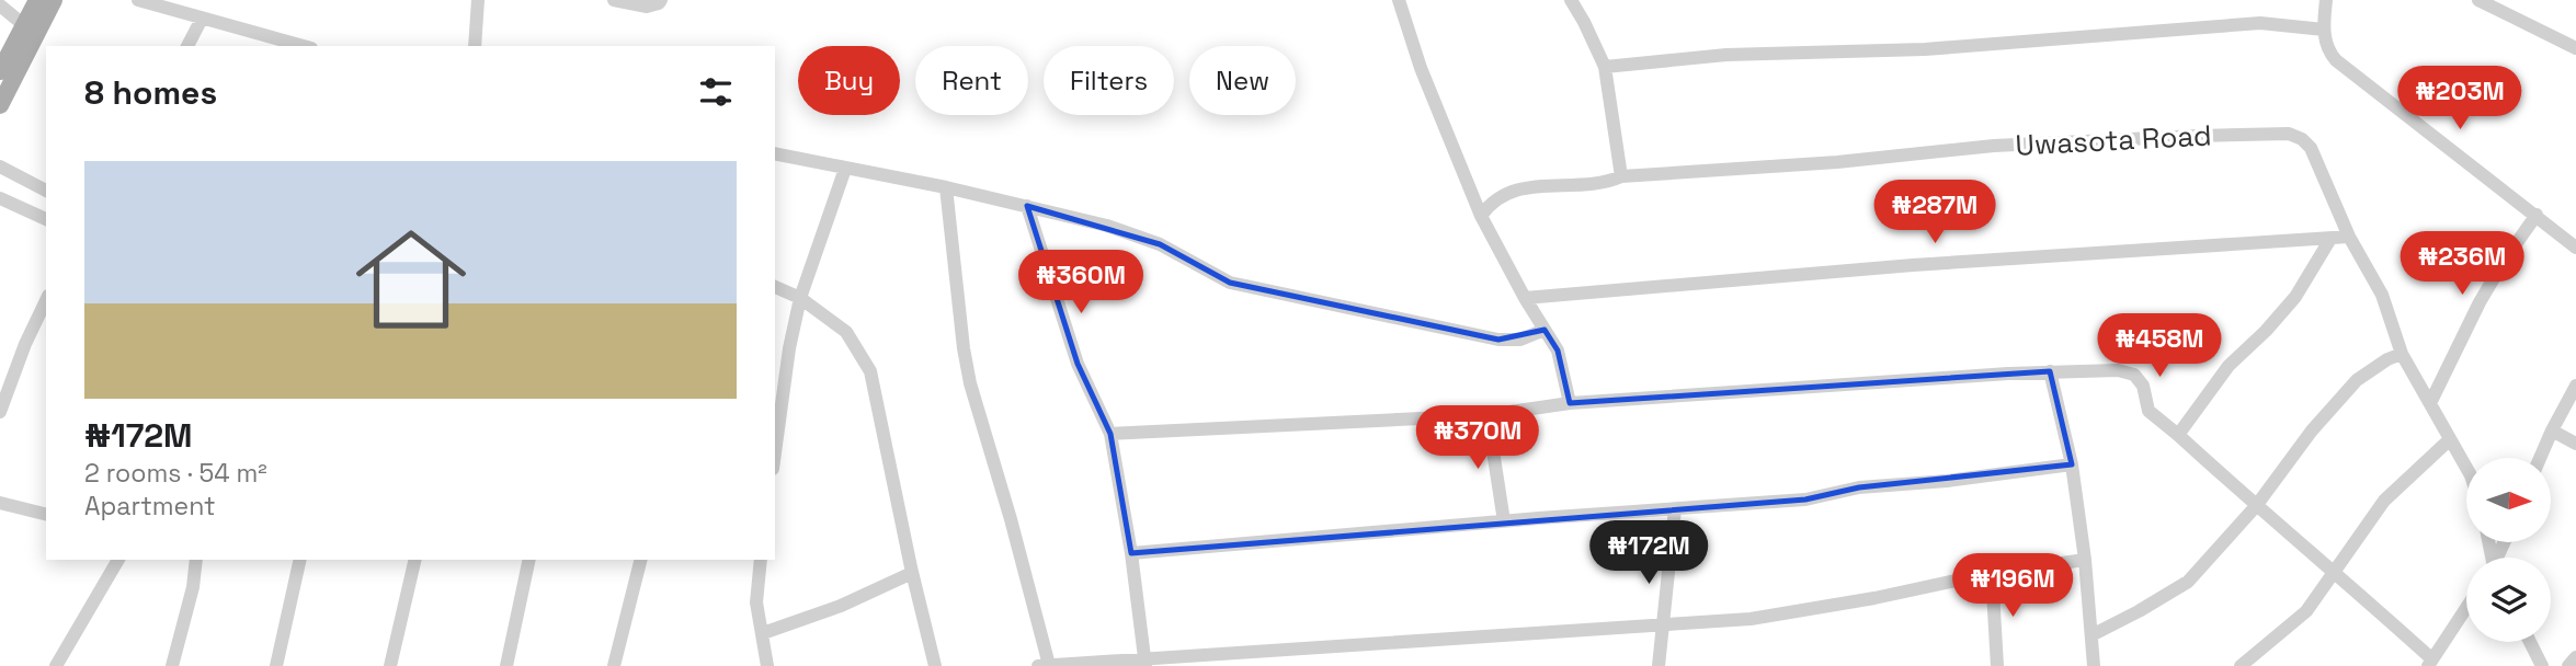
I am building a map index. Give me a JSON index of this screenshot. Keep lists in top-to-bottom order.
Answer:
{
  "streets": {
    "street": ["Uwasota Road"]
  },
  "north": "right",
  "page": {
    "chip": [
      "Buy",
      "Rent",
      "Filters",
      "New"
    ],
    "heading": "8 homes",
    "price": [
      "₦203M",
      "₦287M",
      "₦236M",
      "₦360M",
      "₦458M",
      "₦370M",
      "₦172M",
      "₦196M"
    ],
    "list": [
      {
        "name": "₦172M",
        "note": "2 rooms · 54 m² · Apartment"
      }
    ]
  }
}
